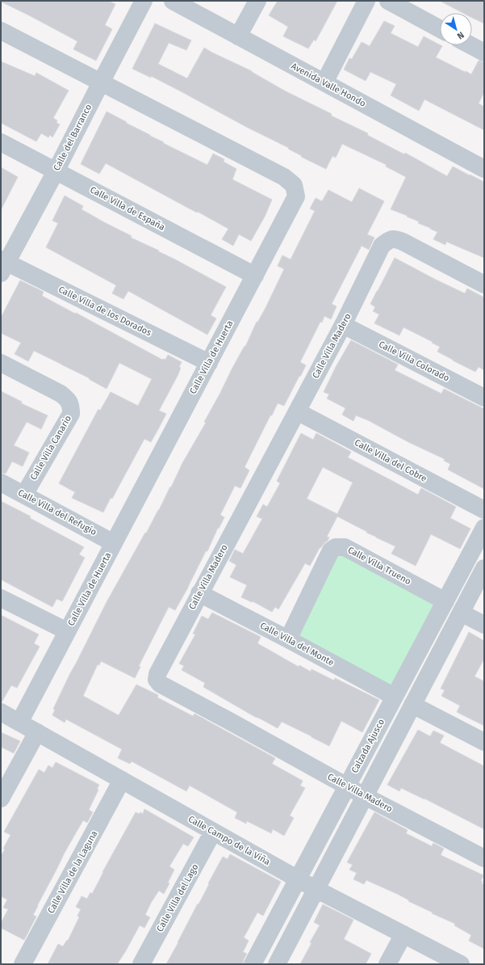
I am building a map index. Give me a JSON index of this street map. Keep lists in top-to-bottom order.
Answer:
{
  "streets": {
    "street": [
      "Avenida Valle Hondo",
      "Calle del Barranco",
      "Calle Villa de España",
      "Calle Villa de los Dorados",
      "Calle Villa Madero",
      "Calle Villa de Huerta",
      "Calle Villa Colorado",
      "Calle Villa Canario",
      "Calle Villa del Cobre",
      "Calle Villa del Refugio",
      "Calle Villa Trueno",
      "Calle Villa del Monte",
      "Calzada Ajusco",
      "Calle Campo de la Viña",
      "Calle Villa de la Laguna",
      "Calle Villa del Lago"
    ]
  },
  "crossings": [
    ["Calle del Barranco", "Calle Villa de España"],
    ["Calle del Barranco", "Calle Villa de los Dorados"],
    ["Calle del Barranco", "Calle Villa de Huerta"],
    ["Calle Villa de España", "Calle Villa de Huerta"],
    ["Calle Villa de los Dorados", "Calle Villa de Huerta"],
    ["Calle Villa Madero", "Calle Villa Colorado"],
    ["Calle Villa Madero", "Calle Villa del Cobre"],
    ["Calle Villa Madero", "Calle Villa del Monte"],
    ["Calle Villa Madero", "Calzada Ajusco"],
    ["Calle Villa de Huerta", "Calle Villa del Refugio"],
    ["Calle Villa de Huerta", "Calle Campo de la Viña"],
    ["Calle Villa Canario", "Calle Villa del Refugio"],
    ["Calle Villa Trueno", "Calle Villa del Monte"],
    ["Calle Villa Trueno", "Calzada Ajusco"],
    ["Calle Villa del Monte", "Calzada Ajusco"],
    ["Calzada Ajusco", "Calle Campo de la Viña"],
    ["Calle Campo de la Viña", "Calle Villa de la Laguna"],
    ["Calle Campo de la Viña", "Calle Villa del Lago"]
  ],
  "north": "bottom right"
}
